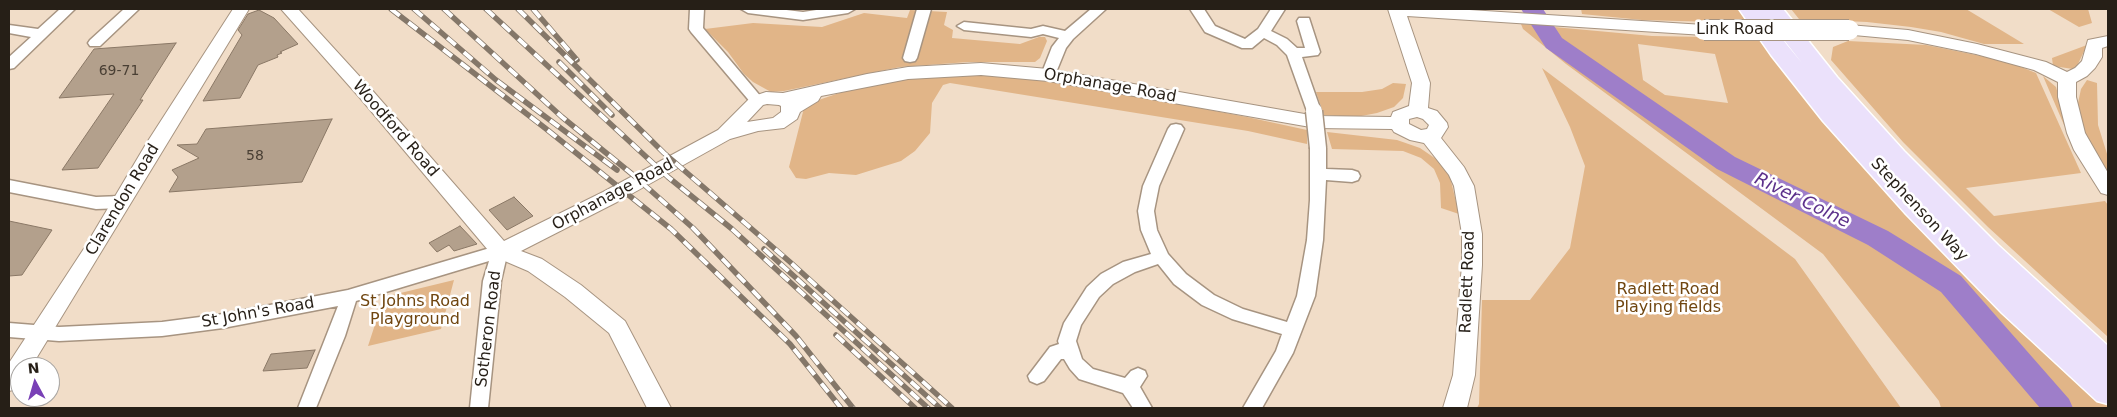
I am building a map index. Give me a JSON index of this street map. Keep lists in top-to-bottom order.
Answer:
{
  "streets": {
    "main road": ["Stephenson Way"],
    "street": [
      "Link Road",
      "Orphanage Road",
      "Woodford Road",
      "Clarendon Road",
      "Radlett Road",
      "St John's Road",
      "Sotheron Road"
    ]
  },
  "crossings": [
    ["Orphanage Road", "Woodford Road"],
    ["Orphanage Road", "Radlett Road"],
    ["Orphanage Road", "St John's Road"],
    ["Orphanage Road", "Sotheron Road"],
    ["Woodford Road", "St John's Road"],
    ["Woodford Road", "Sotheron Road"],
    ["Clarendon Road", "St John's Road"],
    ["St John's Road", "Sotheron Road"]
  ],
  "water": ["River Colne"],
  "parks": ["Radlett Road Playing fields", "St Johns Road Playground"],
  "house_numbers": ["69-71", "58"],
  "north": "top"
}
